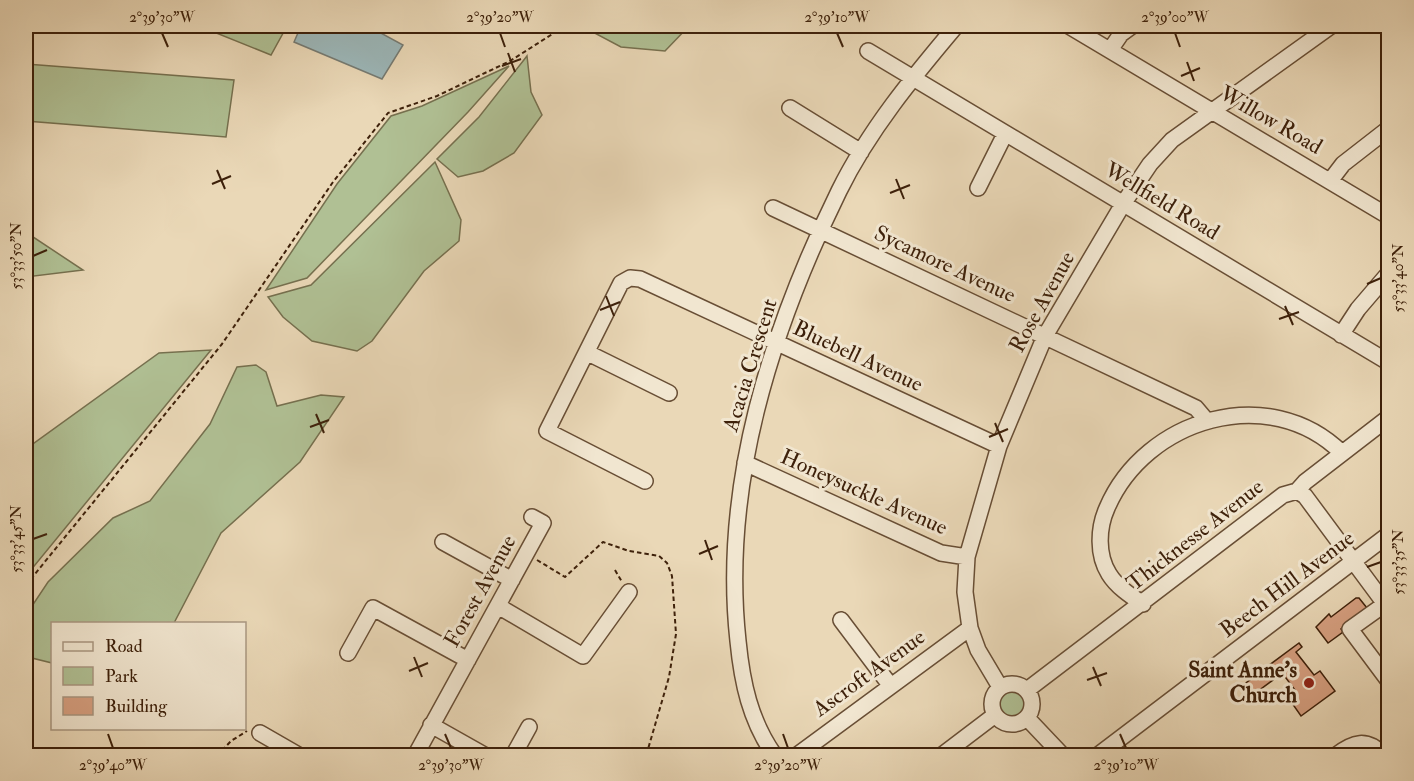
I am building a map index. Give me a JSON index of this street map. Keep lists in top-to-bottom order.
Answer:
{
  "streets": {
    "street": [
      "Willow Road",
      "Wellfield Road",
      "Sycamore Avenue",
      "Rose Avenue",
      "Bluebell Avenue",
      "Acacia Crescent",
      "Honeysuckle Avenue",
      "Thicknesse Avenue",
      "Beech Hill Avenue",
      "Forest Avenue",
      "Ascroft Avenue"
    ]
  },
  "crossings": [
    ["Willow Road", "Rose Avenue"],
    ["Wellfield Road", "Rose Avenue"],
    ["Wellfield Road", "Acacia Crescent"],
    ["Sycamore Avenue", "Rose Avenue"],
    ["Sycamore Avenue", "Acacia Crescent"],
    ["Rose Avenue", "Bluebell Avenue"],
    ["Rose Avenue", "Honeysuckle Avenue"],
    ["Rose Avenue", "Thicknesse Avenue"],
    ["Rose Avenue", "Ascroft Avenue"],
    ["Bluebell Avenue", "Acacia Crescent"],
    ["Acacia Crescent", "Honeysuckle Avenue"]
  ],
  "places": ["Saint Anne's Church"],
  "legend": ["Road", "Park", "Building"],
  "coordinates": [
    "2°39'30\"W",
    "2°39'20\"W",
    "2°39'10\"W",
    "2°39'00\"W",
    "53°33'50\"N",
    "53°33'40\"N",
    "53°33'45\"N",
    "53°33'35\"N",
    "2°39'40\"W"
  ]
}
